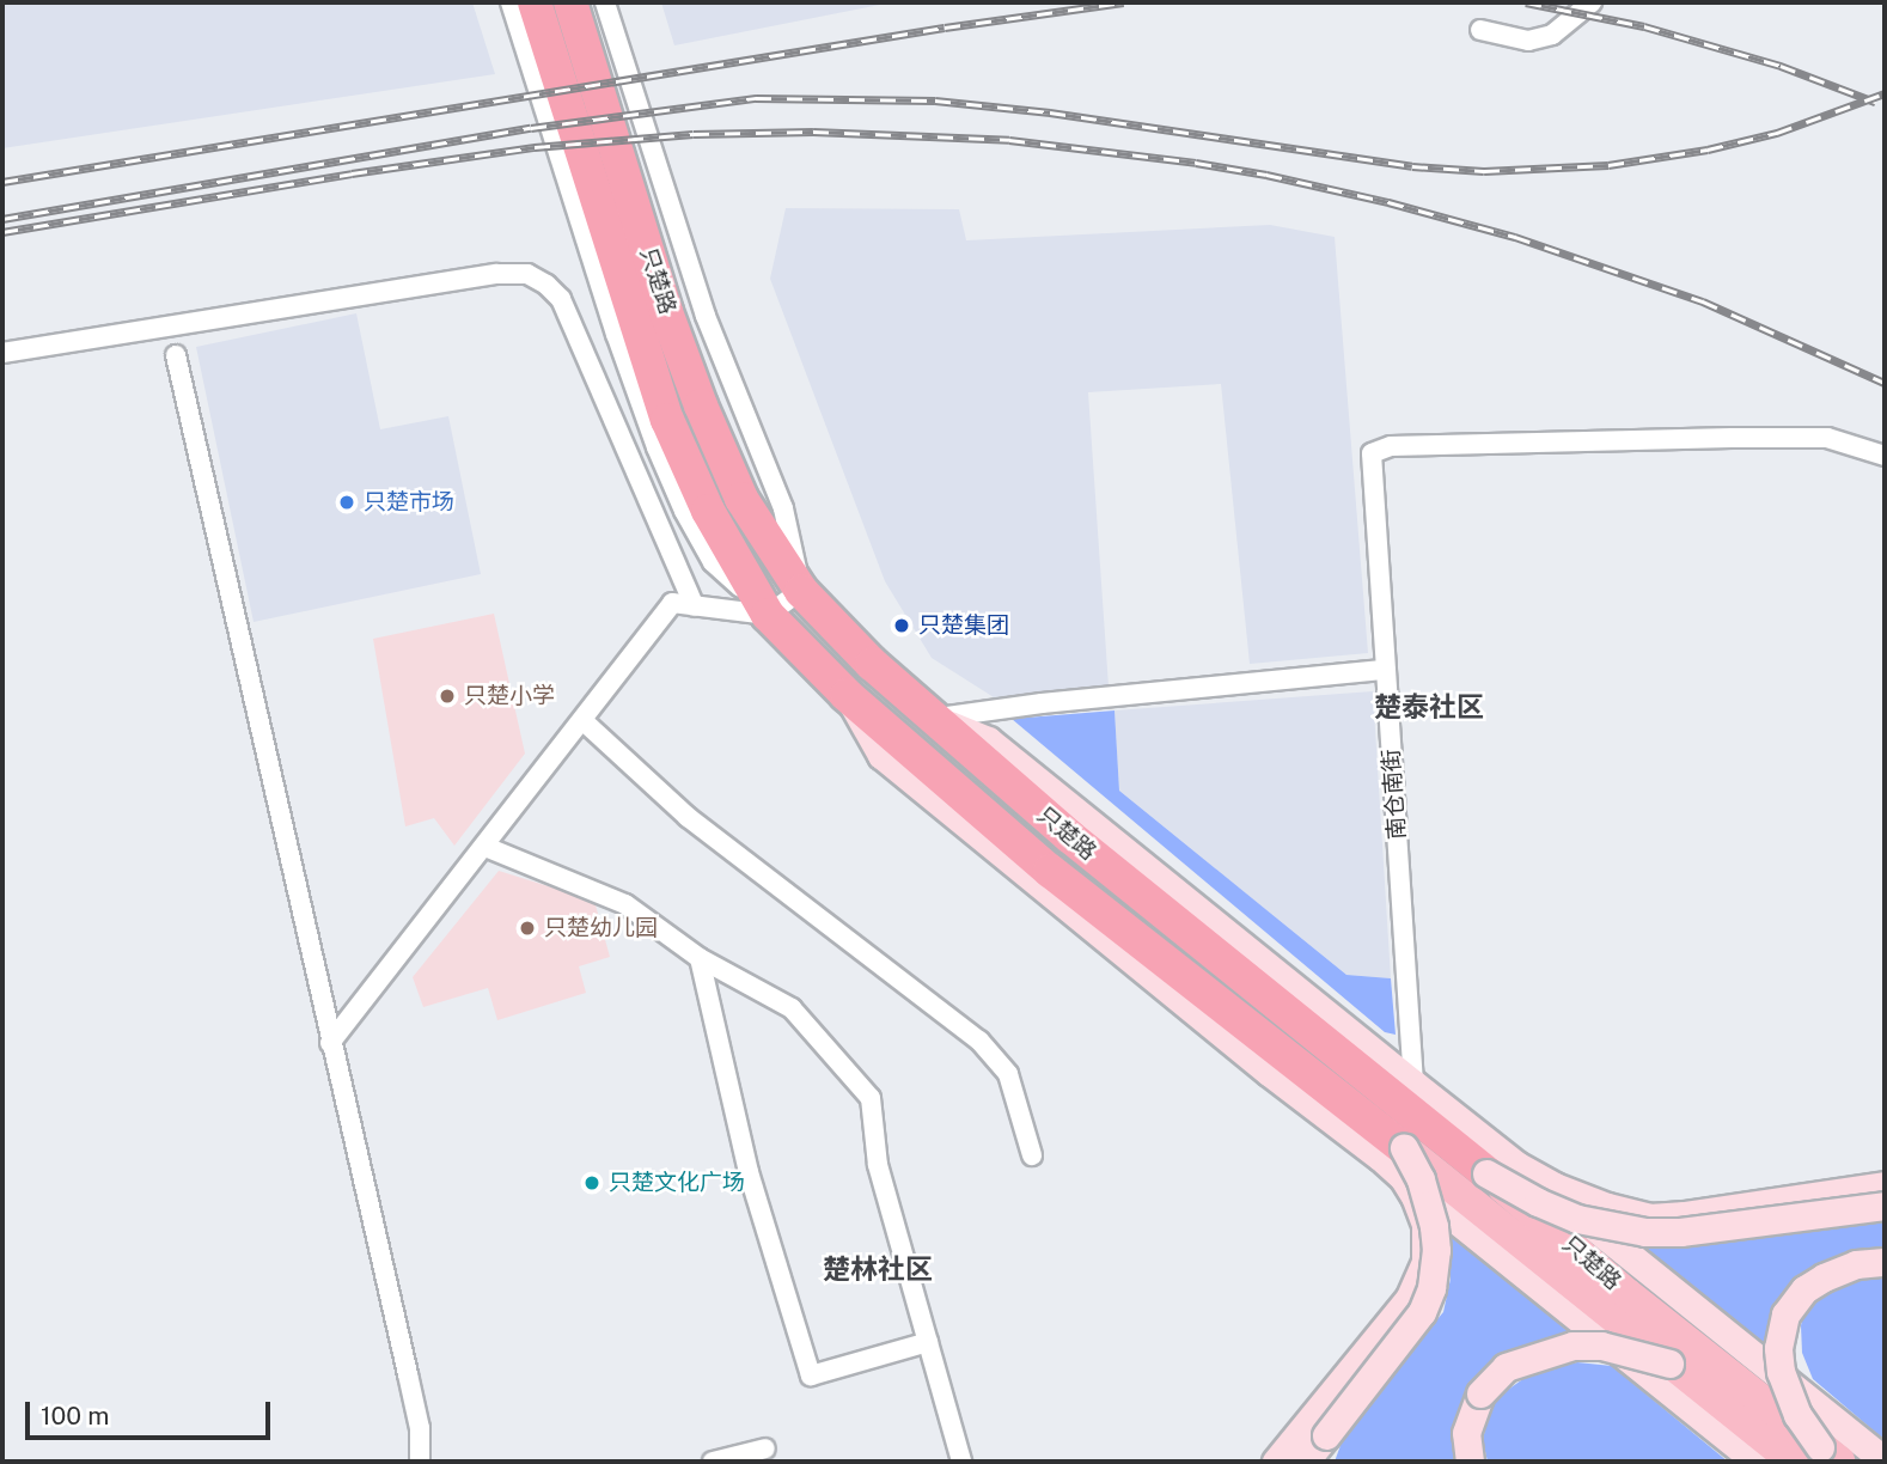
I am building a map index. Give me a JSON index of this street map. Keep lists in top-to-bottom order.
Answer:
{
  "streets": {
    "highway": ["只楚路"],
    "street": ["南仓南街"]
  },
  "districts": ["楚泰社区", "楚林社区"],
  "places": [
    "只楚市场",
    "只楚集团",
    "只楚小学",
    "只楚幼儿园",
    "只楚文化广场"
  ],
  "scale_bar": "100 m"
}
